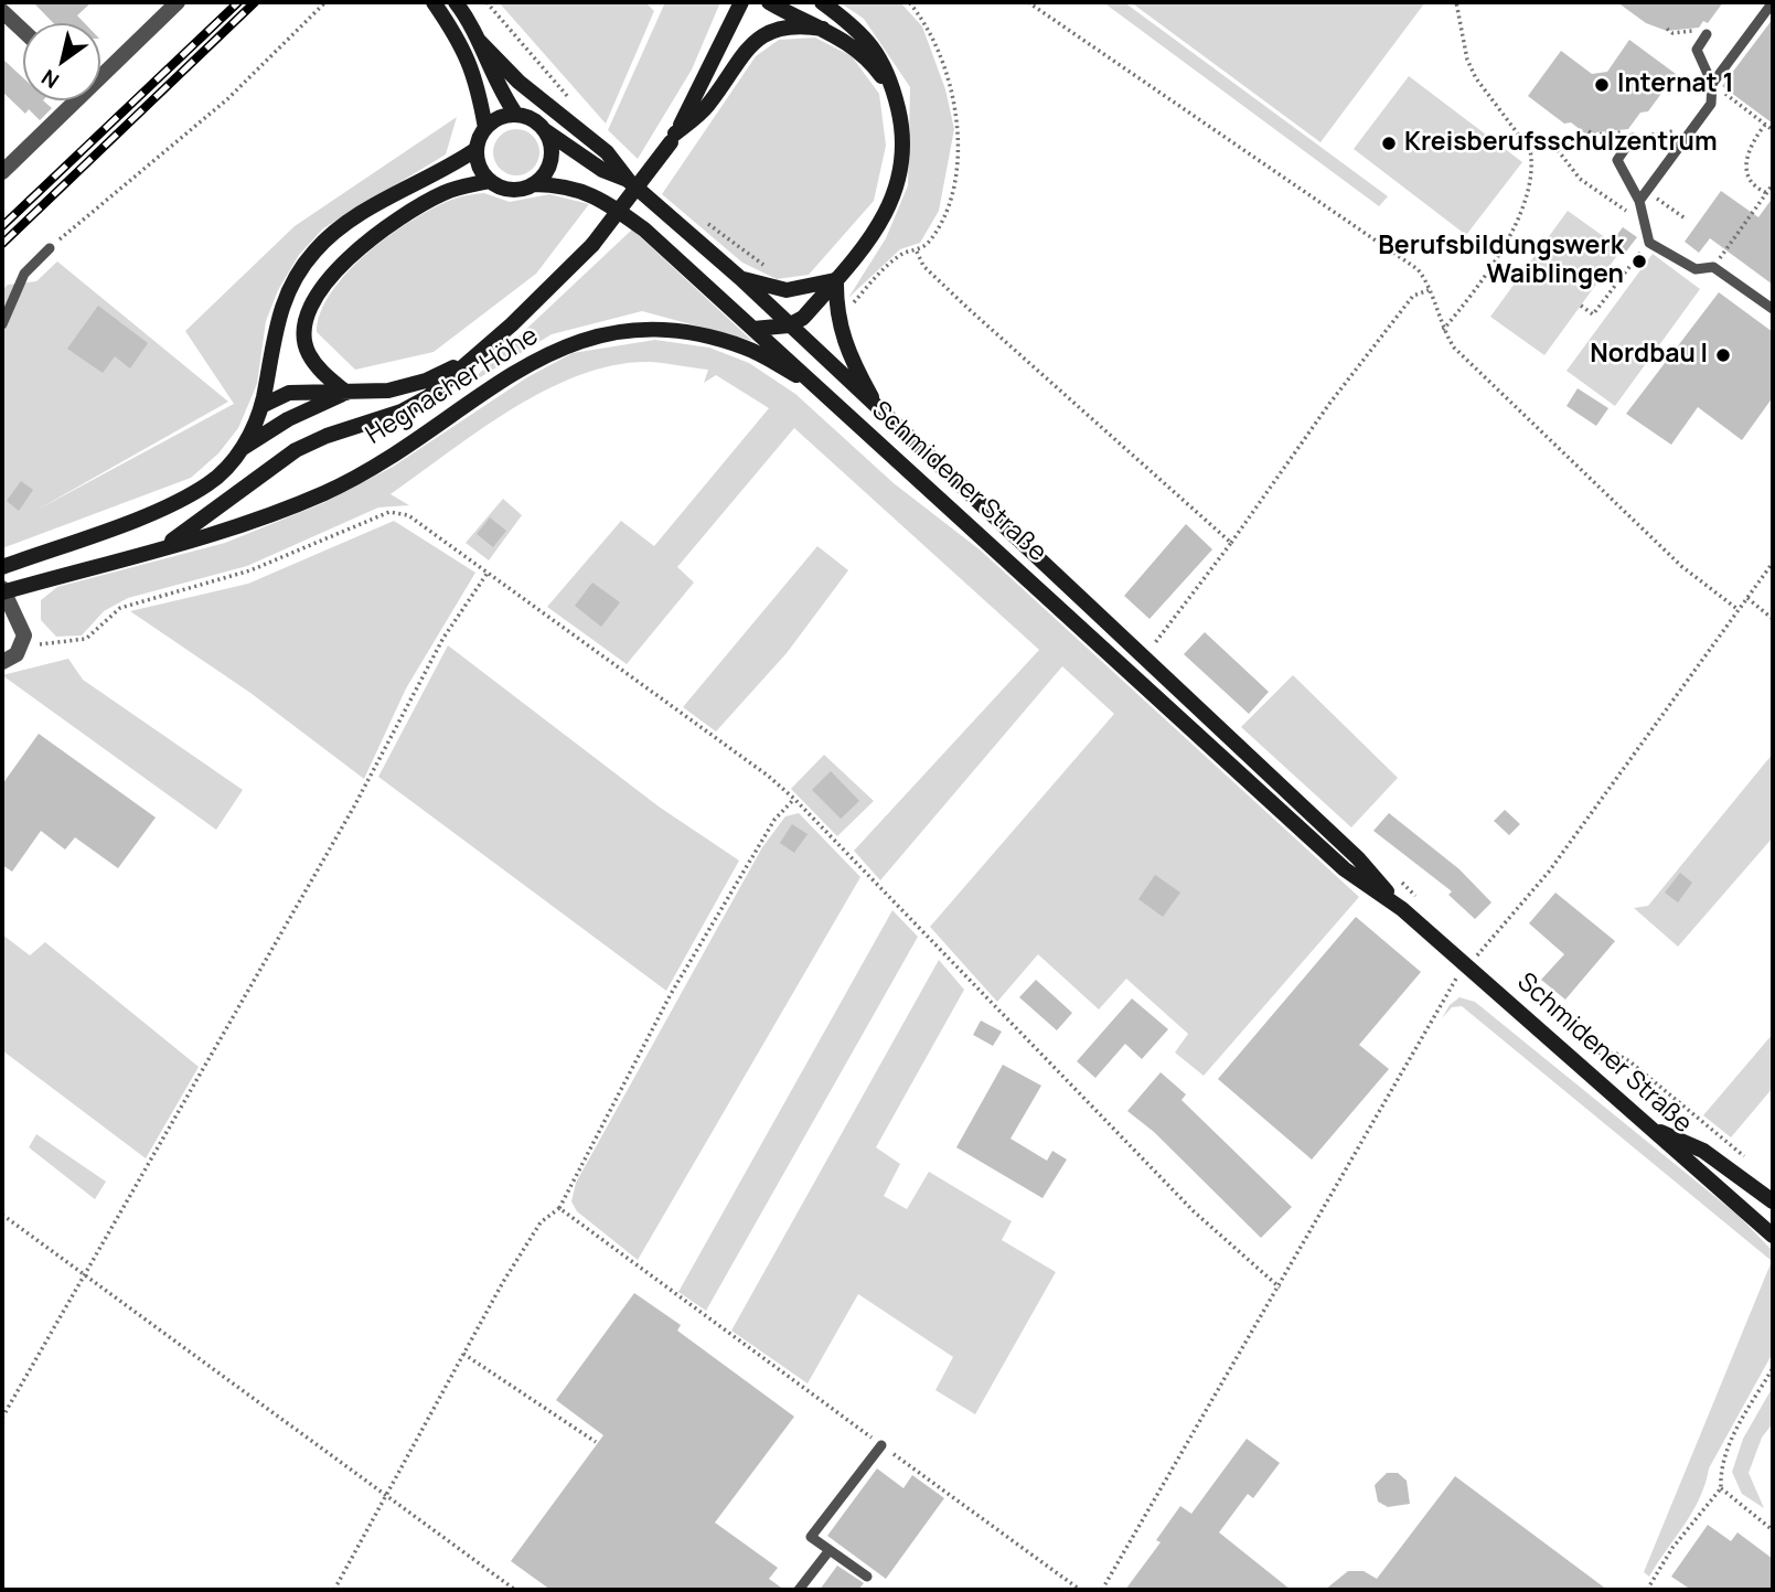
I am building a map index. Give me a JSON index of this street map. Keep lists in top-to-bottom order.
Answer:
{
  "streets": {
    "main road": ["Hegnacher Höhe", "Schmidener Straße"]
  },
  "crossings": [
    ["Hegnacher Höhe", "Schmidener Straße"]
  ],
  "places": [
    "Internat 1",
    "Kreisberufsschulzentrum",
    "Berufsbildungswerk Waiblingen",
    "Nordbau I"
  ],
  "north": "bottom left"
}
